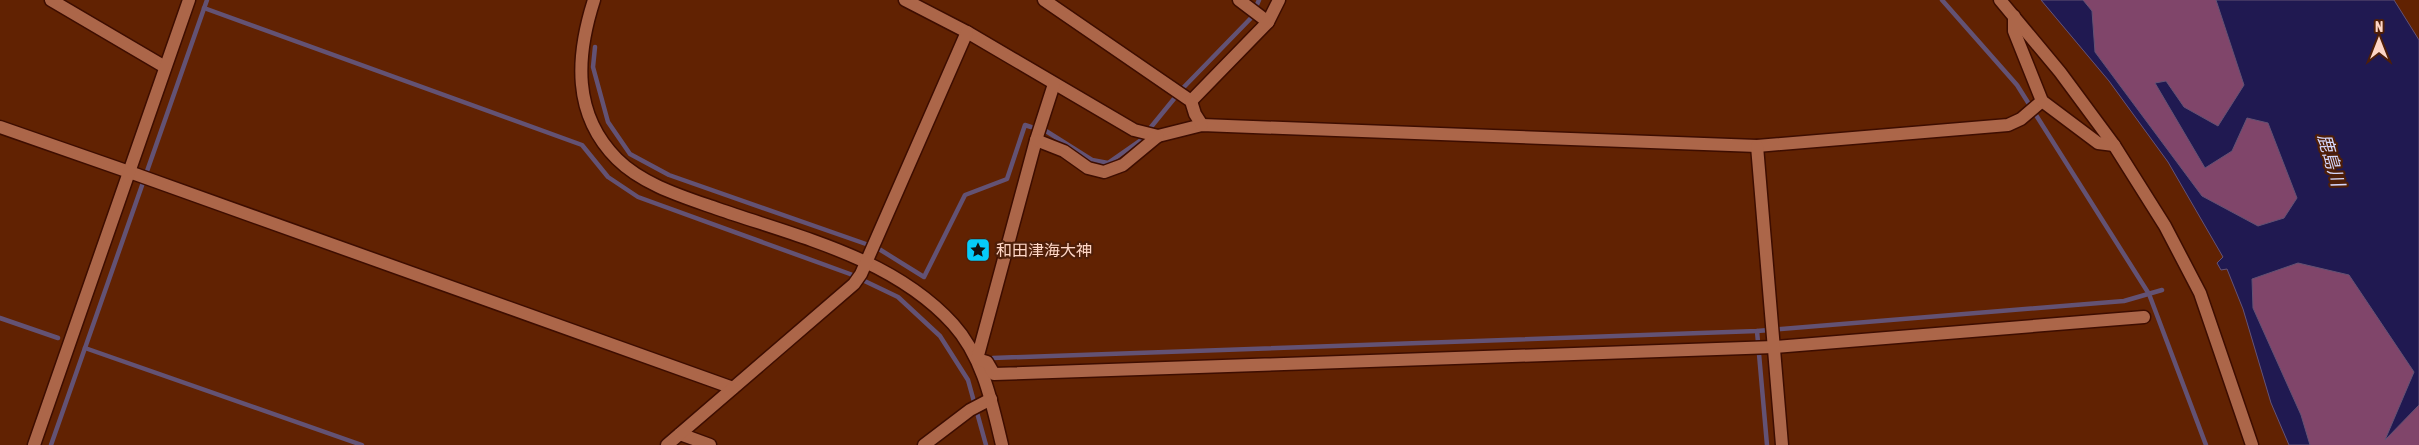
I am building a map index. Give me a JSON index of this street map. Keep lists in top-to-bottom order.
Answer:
{
  "water": ["鹿島川"],
  "places": {
    "place": ["和田津海大神"]
  },
  "north": "top"
}
